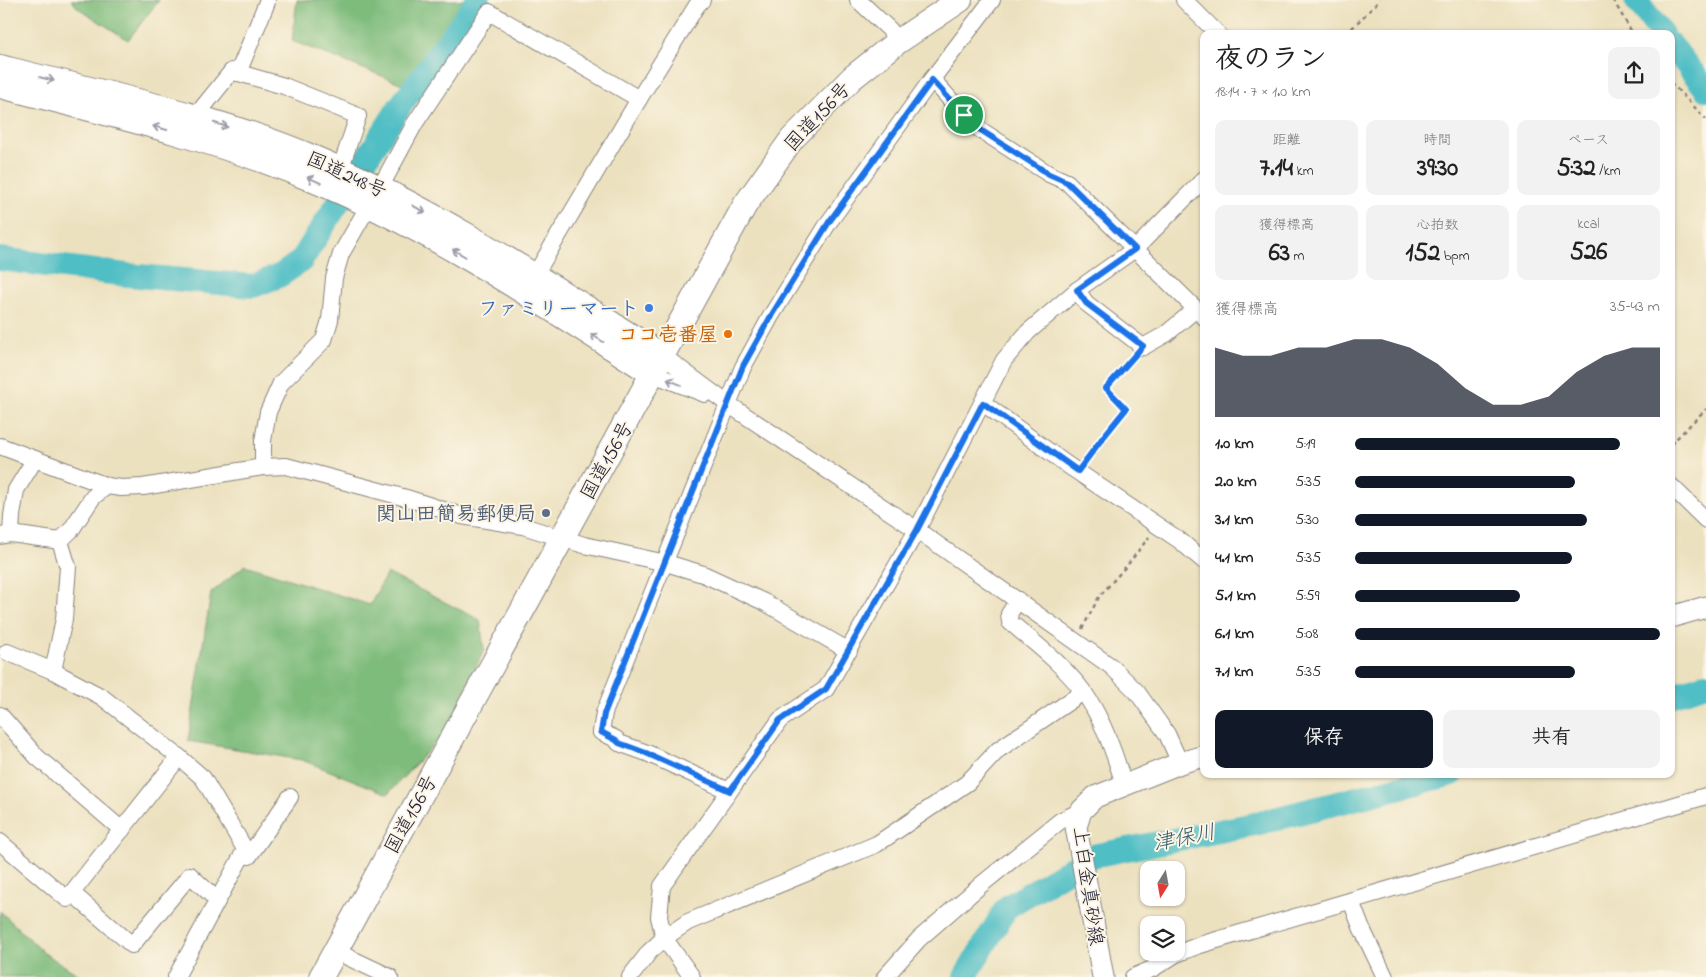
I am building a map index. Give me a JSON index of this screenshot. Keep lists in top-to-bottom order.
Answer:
{
  "streets": {
    "highway": ["国道156号", "国道248号"],
    "main road": ["上白金真砂線"]
  },
  "crossings": [
    ["国道156号", "国道248号"]
  ],
  "water": ["津保川"],
  "places": ["ファミリーマート", "ココ壱番屋", "関山田簡易郵便局"],
  "north": "bottom",
  "page": {
    "heading": ["夜のラン", "18:14 · 7 × 1.0 km"],
    "stats": [
      ["距離", "7.14 km"],
      ["時間", "39:30"],
      ["ペース", "5:32 /km"],
      ["獲得標高", "63 m"],
      ["心拍数", "152 bpm"],
      ["kcal", "526"]
    ],
    "chart": ["獲得標高", "35–43 m"],
    "list": [
      {
        "name": "1.0 km",
        "note": "5:19"
      },
      {
        "name": "2.0 km",
        "note": "5:35"
      },
      {
        "name": "3.1 km",
        "note": "5:30"
      },
      {
        "name": "4.1 km",
        "note": "5:35"
      },
      {
        "name": "5.1 km",
        "note": "5:59"
      },
      {
        "name": "6.1 km",
        "note": "5:08"
      },
      {
        "name": "7.1 km",
        "note": "5:35"
      }
    ],
    "buttons": ["保存", "共有"]
  }
}
